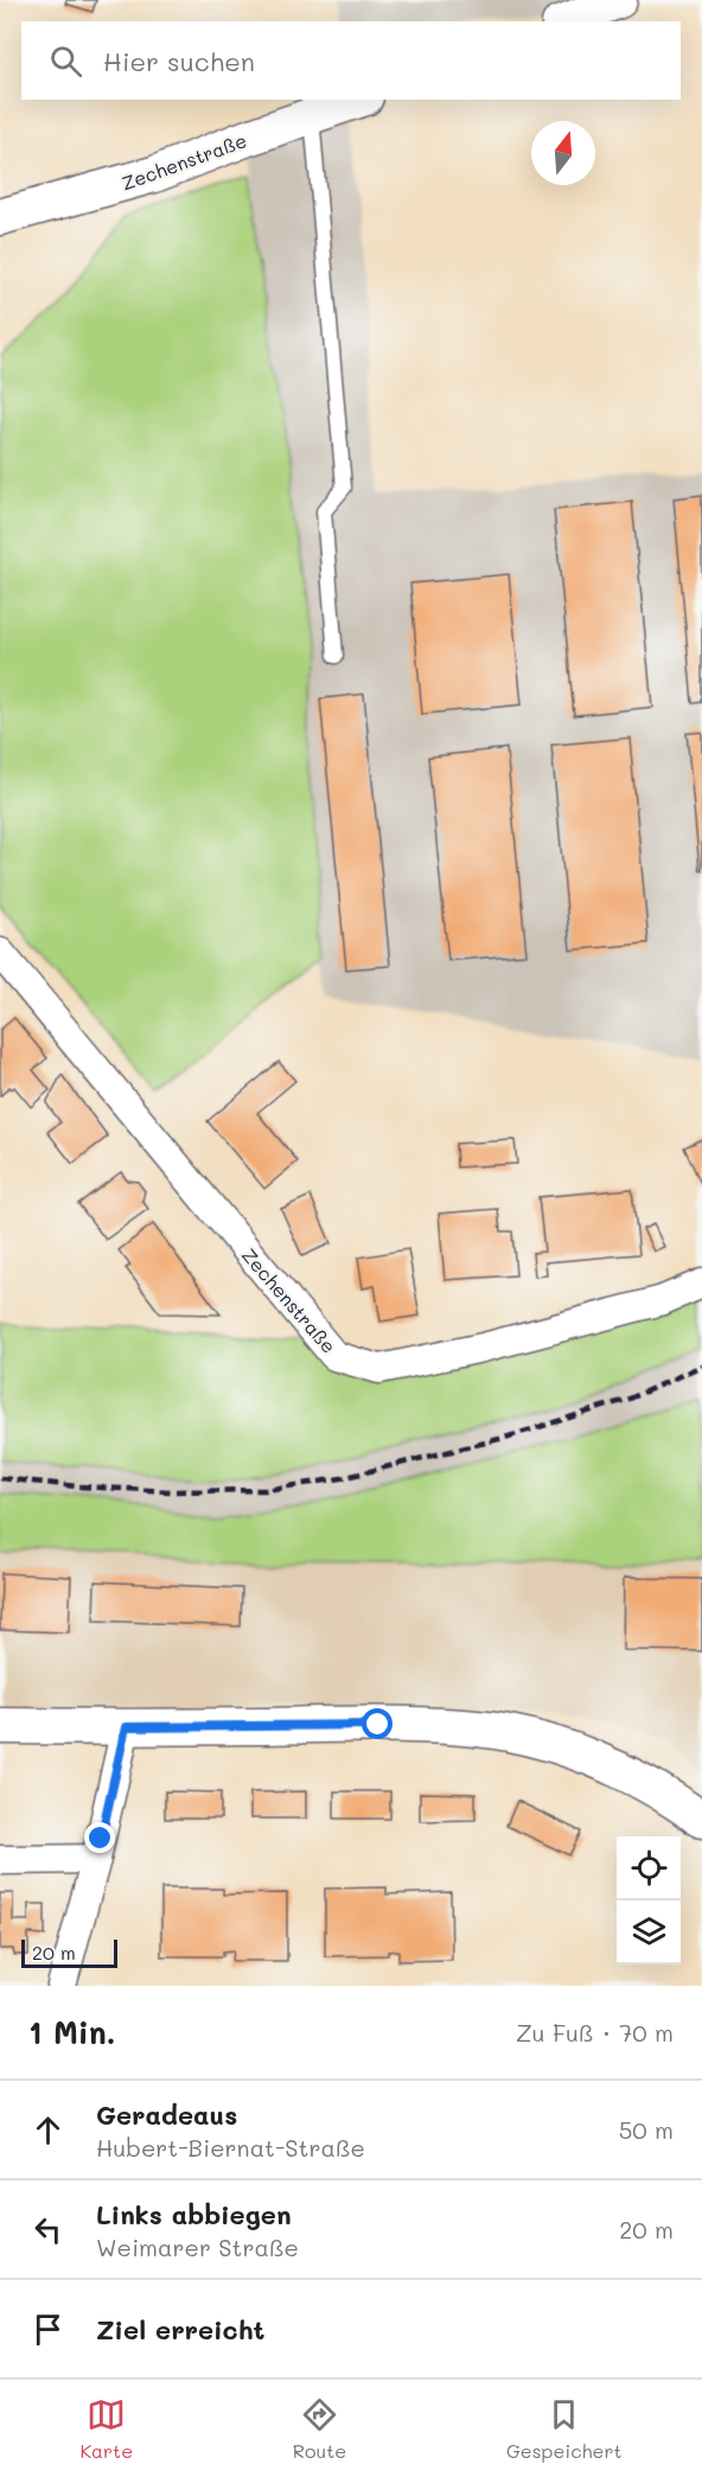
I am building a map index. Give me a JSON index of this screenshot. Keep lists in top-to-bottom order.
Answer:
{
  "streets": {
    "street": ["Zechenstraße"]
  },
  "scale_bar": "20 m",
  "north": "top",
  "page": {
    "search": "Hier suchen",
    "scale": "20 m",
    "heading": ["1 Min.", "Zu Fuß · 70 m"],
    "list": [
      ["Geradeaus", "Hubert-Biernat-Straße", "50 m"],
      ["Links abbiegen", "Weimarer Straße", "20 m"],
      "Ziel erreicht"
    ],
    "nav": ["Karte", "Route", "Gespeichert"]
  }
}
